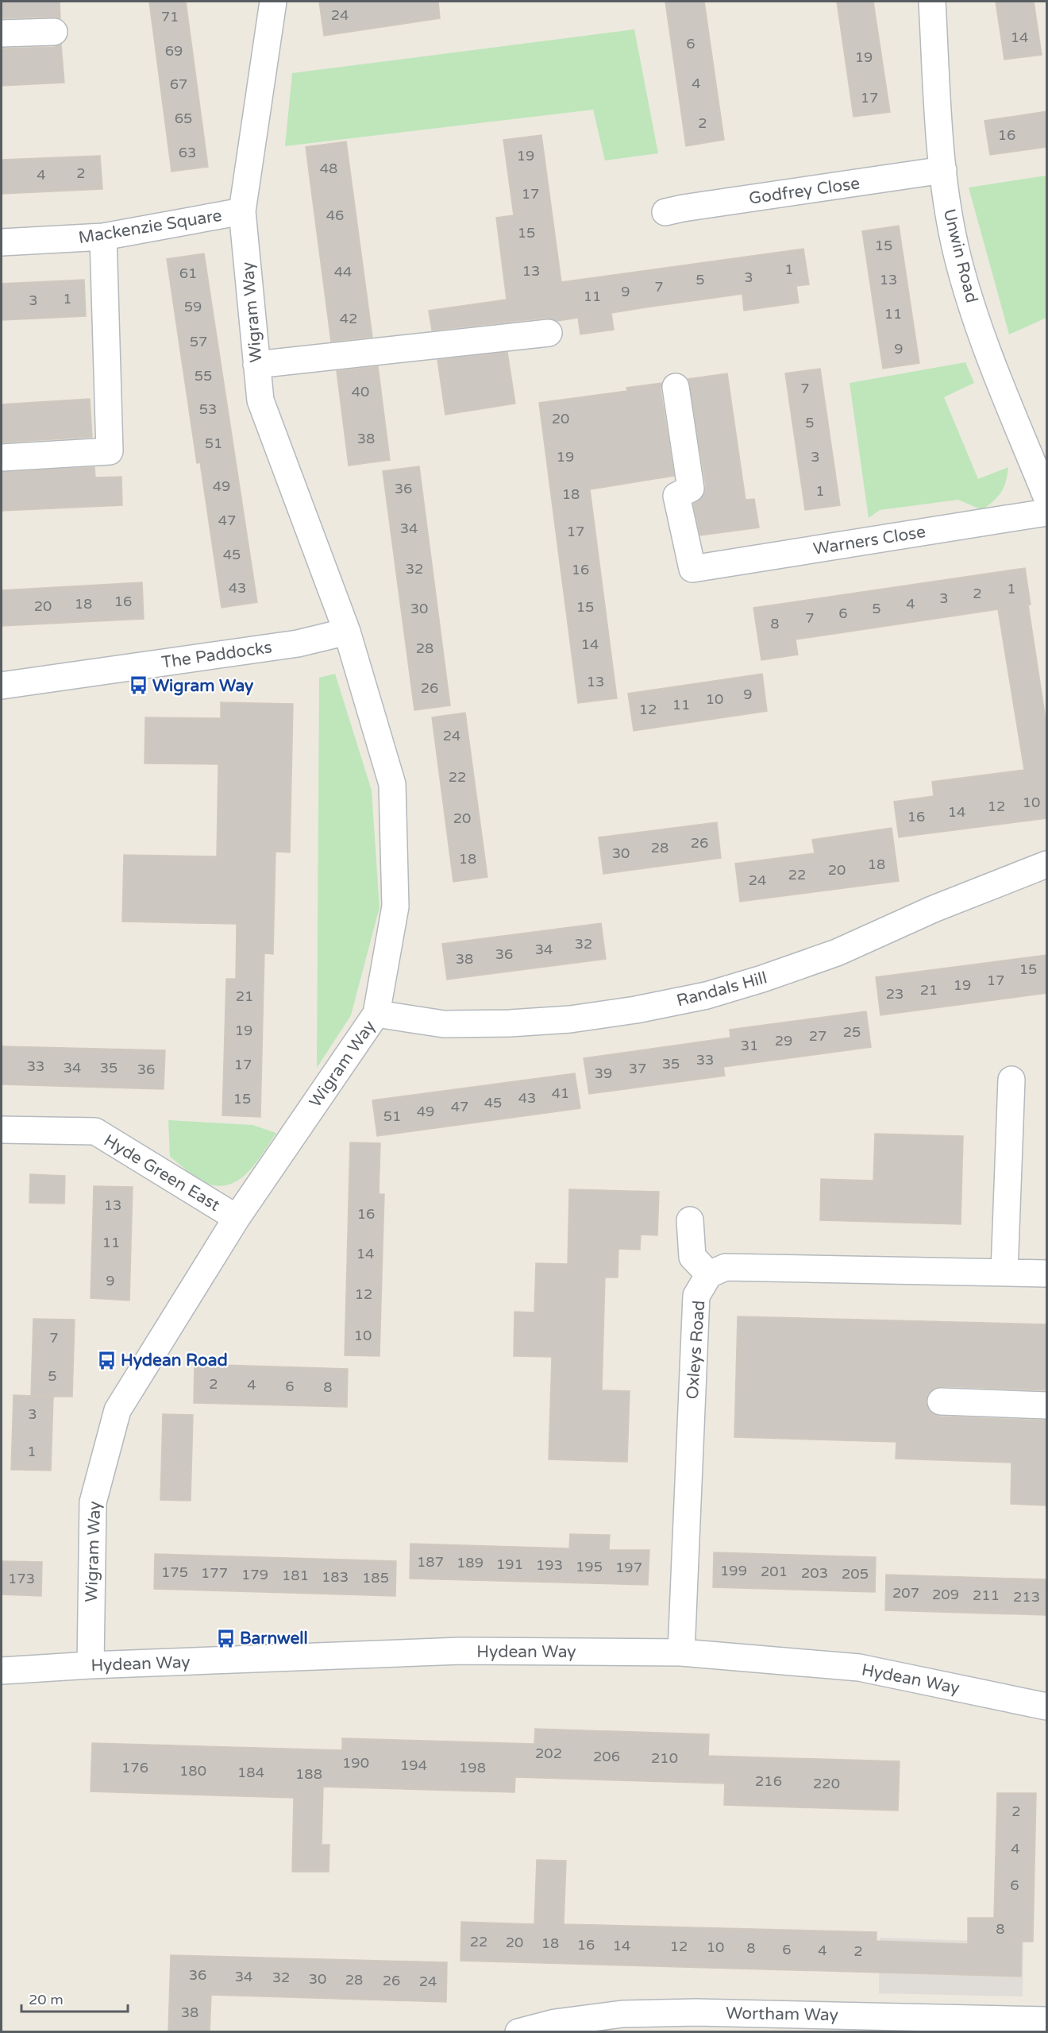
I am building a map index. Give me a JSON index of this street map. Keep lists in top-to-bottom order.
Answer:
{
  "streets": {
    "street": [
      "Godfrey Close",
      "Mackenzie Square",
      "Unwin Road",
      "Wigram Way",
      "Warners Close",
      "The Paddocks",
      "Randals Hill",
      "Hyde Green East",
      "Oxleys Road",
      "Hydean Way",
      "Wortham Way"
    ]
  },
  "crossings": [
    ["Godfrey Close", "Unwin Road"],
    ["Mackenzie Square", "Wigram Way"],
    ["Wigram Way", "The Paddocks"],
    ["Wigram Way", "Randals Hill"],
    ["Wigram Way", "Hyde Green East"],
    ["Wigram Way", "Hydean Way"],
    ["Oxleys Road", "Hydean Way"]
  ],
  "places": {
    "bus stop": ["Wigram Way", "Hydean Road", "Barnwell"]
  },
  "house_numbers": [
    "24",
    "71",
    "14",
    "6",
    "69",
    "19",
    "4",
    "67",
    "17",
    "65",
    "2",
    "16",
    "63",
    "19",
    "48",
    "2",
    "4",
    "17",
    "46",
    "15",
    "15",
    "1",
    "13",
    "44",
    "61",
    "3",
    "5",
    "13",
    "7",
    "9",
    "11",
    "1",
    "3",
    "59",
    "11",
    "42",
    "57",
    "9",
    "55",
    "7",
    "40",
    "53",
    "20",
    "5",
    "38",
    "51",
    "19",
    "3",
    "49",
    "36",
    "1",
    "18",
    "47",
    "34",
    "17",
    "45",
    "32",
    "16",
    "43",
    "1",
    "2",
    "3",
    "16",
    "18",
    "4",
    "20",
    "15",
    "30",
    "5",
    "6",
    "7",
    "8",
    "14",
    "28",
    "13",
    "26",
    "9",
    "10",
    "11",
    "12",
    "24",
    "22",
    "10",
    "12",
    "14",
    "16",
    "20",
    "26",
    "28",
    "30",
    "18",
    "18",
    "20",
    "22",
    "24",
    "32",
    "34",
    "36",
    "38",
    "15",
    "17",
    "19",
    "21",
    "23",
    "21",
    "19",
    "25",
    "27",
    "29",
    "31",
    "33",
    "35",
    "17",
    "33",
    "34",
    "35",
    "37",
    "36",
    "39",
    "41",
    "43",
    "15",
    "45",
    "47",
    "49",
    "51",
    "13",
    "16",
    "11",
    "14",
    "9",
    "12",
    "10",
    "7",
    "5",
    "2",
    "4",
    "6",
    "8",
    "3",
    "1",
    "187",
    "189",
    "191",
    "193",
    "195",
    "197",
    "199",
    "201",
    "175",
    "177",
    "203",
    "205",
    "179",
    "181",
    "183",
    "185",
    "173",
    "207",
    "209",
    "211",
    "213",
    "202",
    "206",
    "210",
    "190",
    "194",
    "176",
    "198",
    "180",
    "184",
    "188",
    "216",
    "220",
    "2",
    "4",
    "6",
    "8",
    "22",
    "20",
    "18",
    "16",
    "14",
    "12",
    "10",
    "8",
    "6",
    "4",
    "2",
    "36",
    "34",
    "32",
    "30",
    "28",
    "26",
    "24",
    "38"
  ],
  "scale_bar": "20 m"
}
